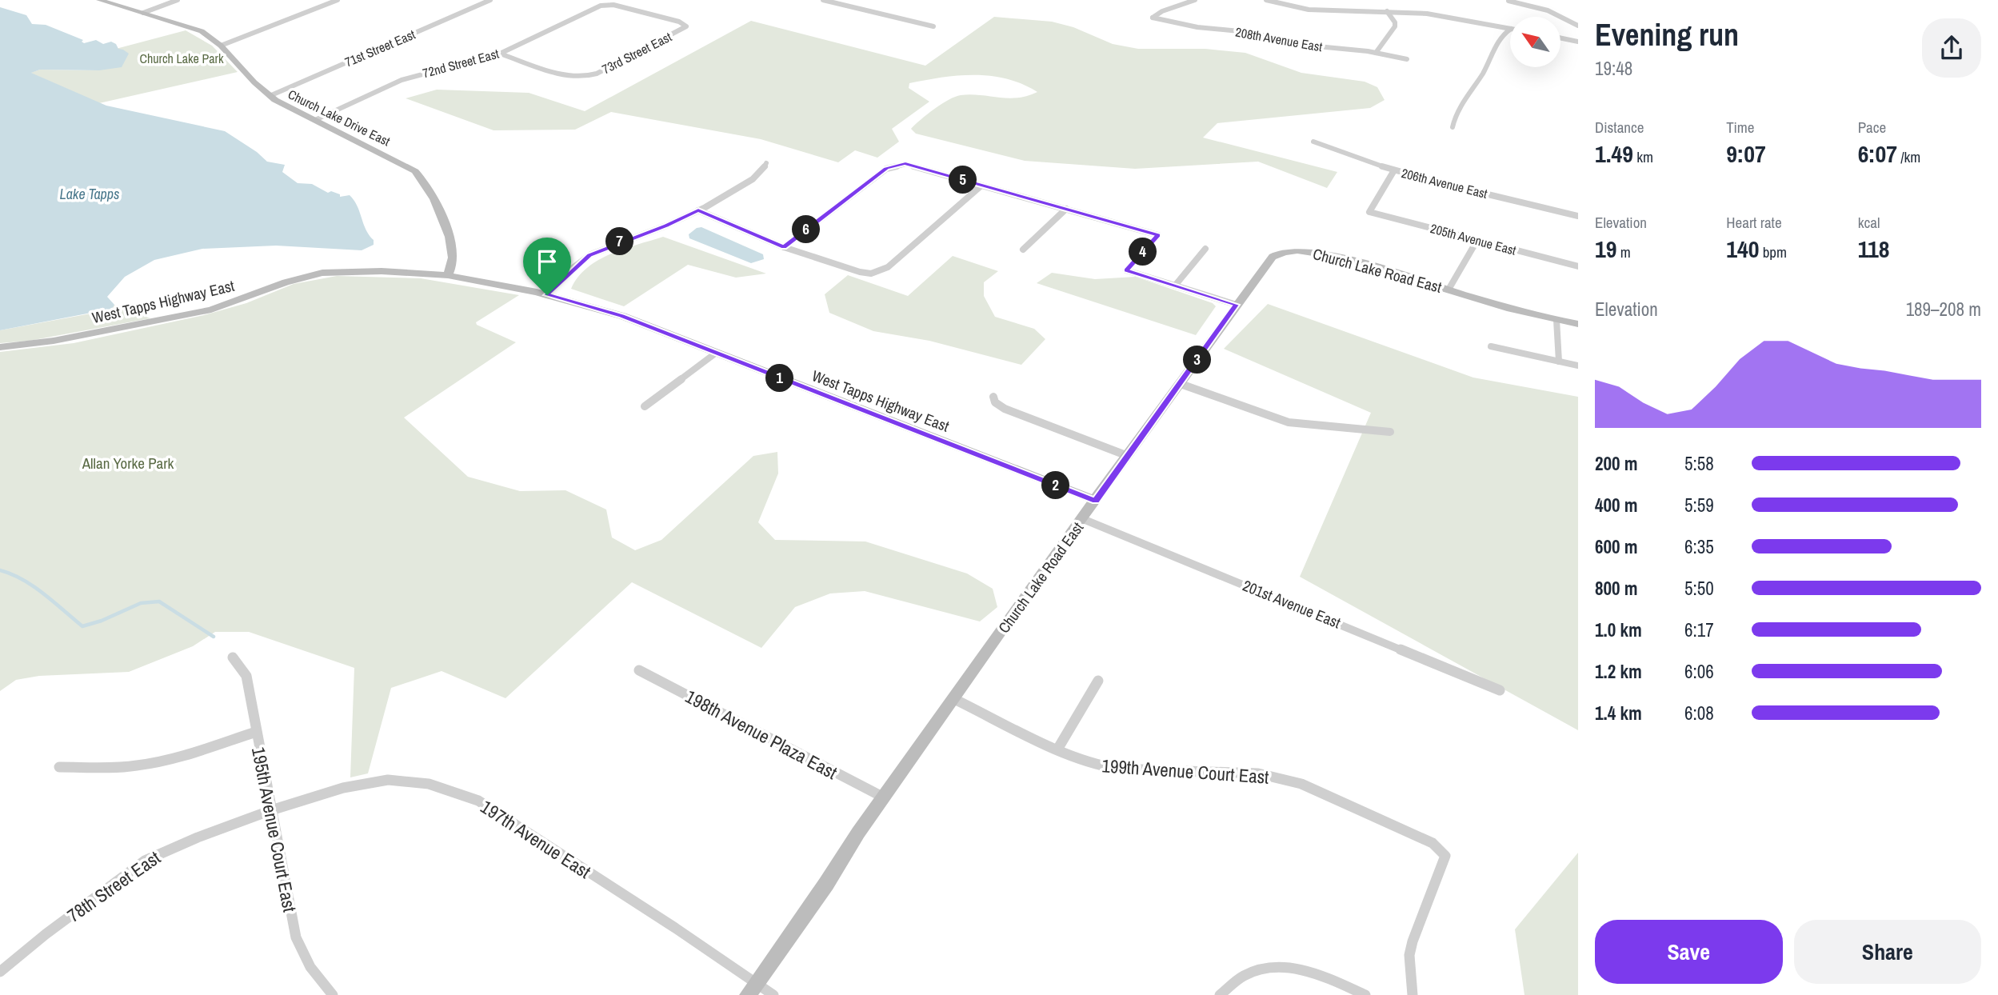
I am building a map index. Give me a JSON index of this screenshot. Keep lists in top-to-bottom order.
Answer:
{
  "streets": {
    "street": [
      "208th Avenue East",
      "71st Street East",
      "73rd Street East",
      "72nd Street East",
      "Church Lake Drive East",
      "206th Avenue East",
      "205th Avenue East",
      "Church Lake Road East",
      "West Tapps Highway East",
      "201st Avenue East",
      "198th Avenue Plaza East",
      "199th Avenue Court East",
      "195th Avenue Court East",
      "197th Avenue East",
      "78th Street East"
    ]
  },
  "crossings": [
    ["71st Street East", "Church Lake Drive East"],
    ["73rd Street East", "72nd Street East"],
    ["72nd Street East", "Church Lake Drive East"],
    ["Church Lake Drive East", "West Tapps Highway East"],
    ["206th Avenue East", "205th Avenue East"],
    ["Church Lake Road East", "West Tapps Highway East"],
    ["Church Lake Road East", "201st Avenue East"],
    ["Church Lake Road East", "198th Avenue Plaza East"],
    ["Church Lake Road East", "199th Avenue Court East"],
    ["Church Lake Road East", "197th Avenue East"],
    ["195th Avenue Court East", "197th Avenue East"],
    ["195th Avenue Court East", "78th Street East"],
    ["197th Avenue East", "78th Street East"]
  ],
  "water": ["Lake Tapps"],
  "parks": ["Church Lake Park", "Allan Yorke Park"],
  "north": "top left",
  "page": {
    "heading": ["Evening run", "19:48"],
    "stats": [
      ["Distance", "1.49 km"],
      ["Time", "9:07"],
      ["Pace", "6:07 /km"],
      ["Elevation", "19 m"],
      ["Heart rate", "140 bpm"],
      ["kcal", "118"]
    ],
    "pins": [
      "5",
      "6",
      "7",
      "4",
      "3",
      "1",
      "2"
    ],
    "chart": ["Elevation", "189–208 m"],
    "list": [
      {
        "name": "200 m",
        "note": "5:58"
      },
      {
        "name": "400 m",
        "note": "5:59"
      },
      {
        "name": "600 m",
        "note": "6:35"
      },
      {
        "name": "800 m",
        "note": "5:50"
      },
      {
        "name": "1.0 km",
        "note": "6:17"
      },
      {
        "name": "1.2 km",
        "note": "6:06"
      },
      {
        "name": "1.4 km",
        "note": "6:08"
      }
    ],
    "buttons": ["Save", "Share"]
  }
}
